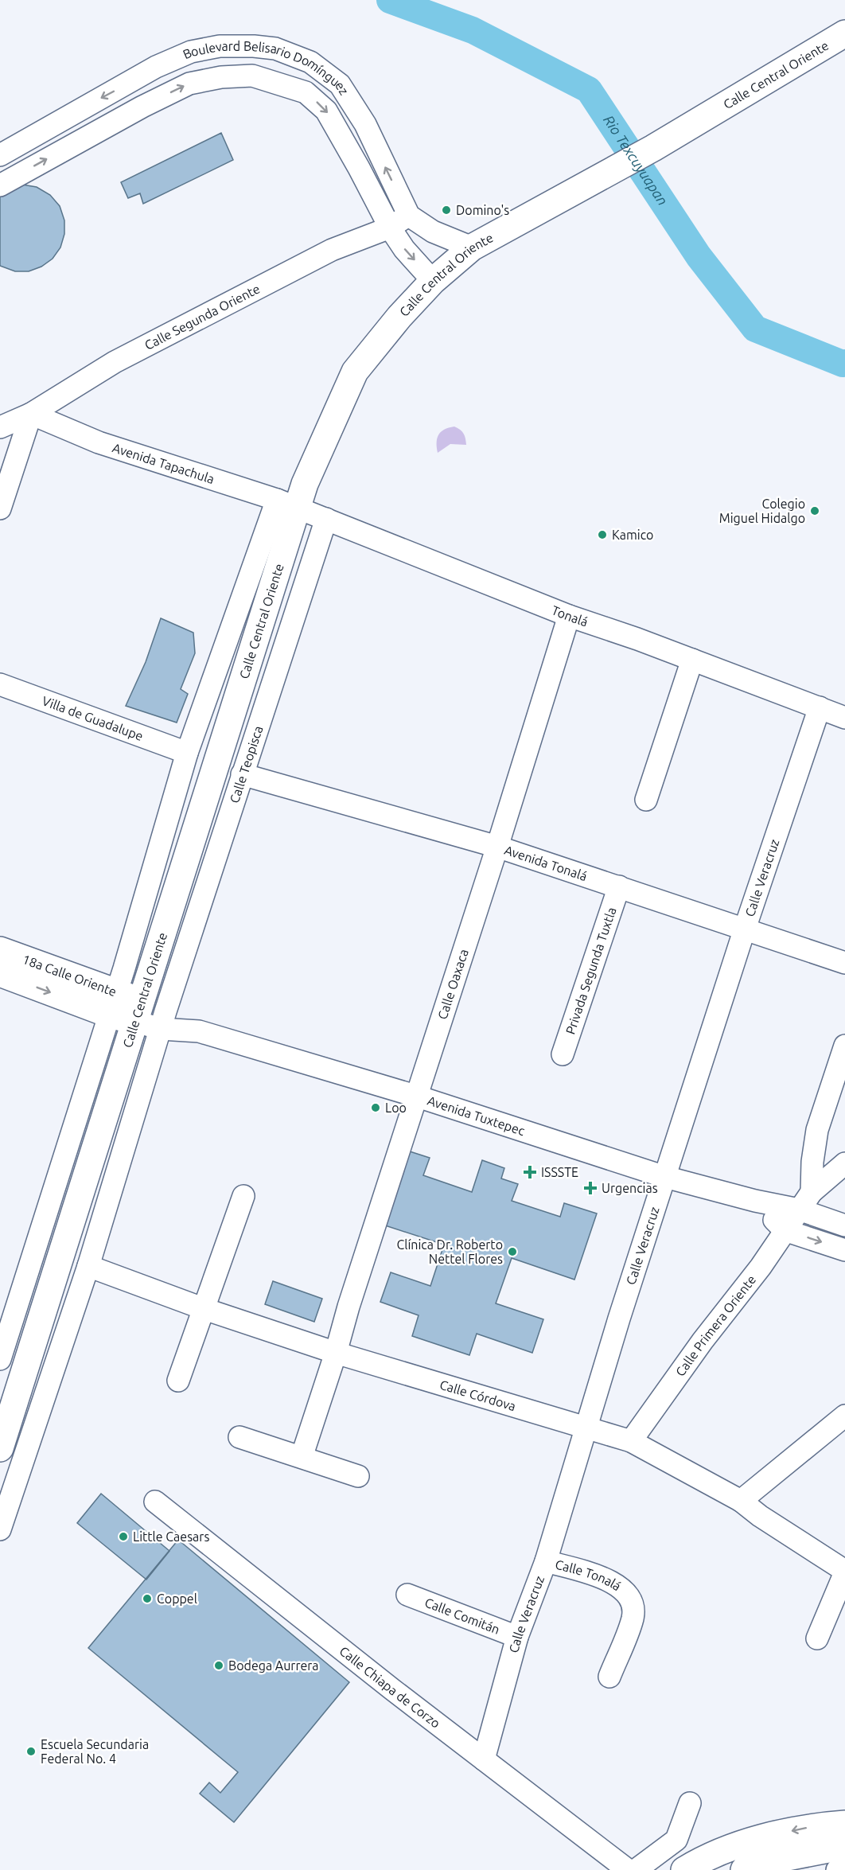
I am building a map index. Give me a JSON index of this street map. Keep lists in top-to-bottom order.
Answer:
{
  "streets": {
    "main road": ["Calle Central Oriente", "18a Calle Oriente"],
    "street": [
      "Boulevard Belisario Domínguez",
      "Calle Segunda Oriente",
      "Avenida Tapachula",
      "Tonalá",
      "Villa de Guadalupe",
      "Calle Teopisca",
      "Avenida Tonalá",
      "Calle Veracruz",
      "Privada Segunda Tuxtla",
      "Calle Oaxaca",
      "Avenida Tuxtepec",
      "Calle Primera Oriente",
      "Calle Córdova",
      "Calle Tonalá",
      "Calle Comitán",
      "Calle Chiapa de Corzo"
    ]
  },
  "crossings": [
    ["Calle Central Oriente", "Boulevard Belisario Domínguez"],
    ["Calle Central Oriente", "Avenida Tapachula"],
    ["Calle Central Oriente", "Tonalá"],
    ["Calle Central Oriente", "18a Calle Oriente"],
    ["Boulevard Belisario Domínguez", "Calle Segunda Oriente"],
    ["Calle Segunda Oriente", "Avenida Tapachula"],
    ["Avenida Tapachula", "Tonalá"],
    ["Tonalá", "Calle Teopisca"],
    ["Tonalá", "Calle Veracruz"],
    ["Tonalá", "Calle Oaxaca"],
    ["Calle Teopisca", "Avenida Tonalá"],
    ["Calle Teopisca", "18a Calle Oriente"],
    ["Calle Teopisca", "Avenida Tuxtepec"],
    ["Calle Teopisca", "Calle Córdova"],
    ["Avenida Tonalá", "Calle Veracruz"],
    ["Avenida Tonalá", "Privada Segunda Tuxtla"],
    ["Avenida Tonalá", "Calle Oaxaca"],
    ["Calle Veracruz", "Avenida Tuxtepec"],
    ["Calle Veracruz", "Calle Córdova"],
    ["Calle Veracruz", "Calle Tonalá"],
    ["Calle Veracruz", "Calle Comitán"],
    ["Calle Veracruz", "Calle Chiapa de Corzo"],
    ["18a Calle Oriente", "Avenida Tuxtepec"],
    ["Calle Oaxaca", "Avenida Tuxtepec"],
    ["Calle Oaxaca", "Calle Córdova"],
    ["Avenida Tuxtepec", "Calle Primera Oriente"],
    ["Calle Primera Oriente", "Calle Córdova"]
  ],
  "water": ["Rio Texcuyuapan"],
  "places": {
    "other": [
      "Domino's",
      "Colegio Miguel Hidalgo",
      "Kamico",
      "Loo",
      "Clínica Dr. Roberto Nettel Flores",
      "Little Caesars",
      "Coppel",
      "Bodega Aurrera",
      "Escuela Secundaria Federal No. 4"
    ],
    "health": ["ISSSTE", "Urgencias"]
  }
}
